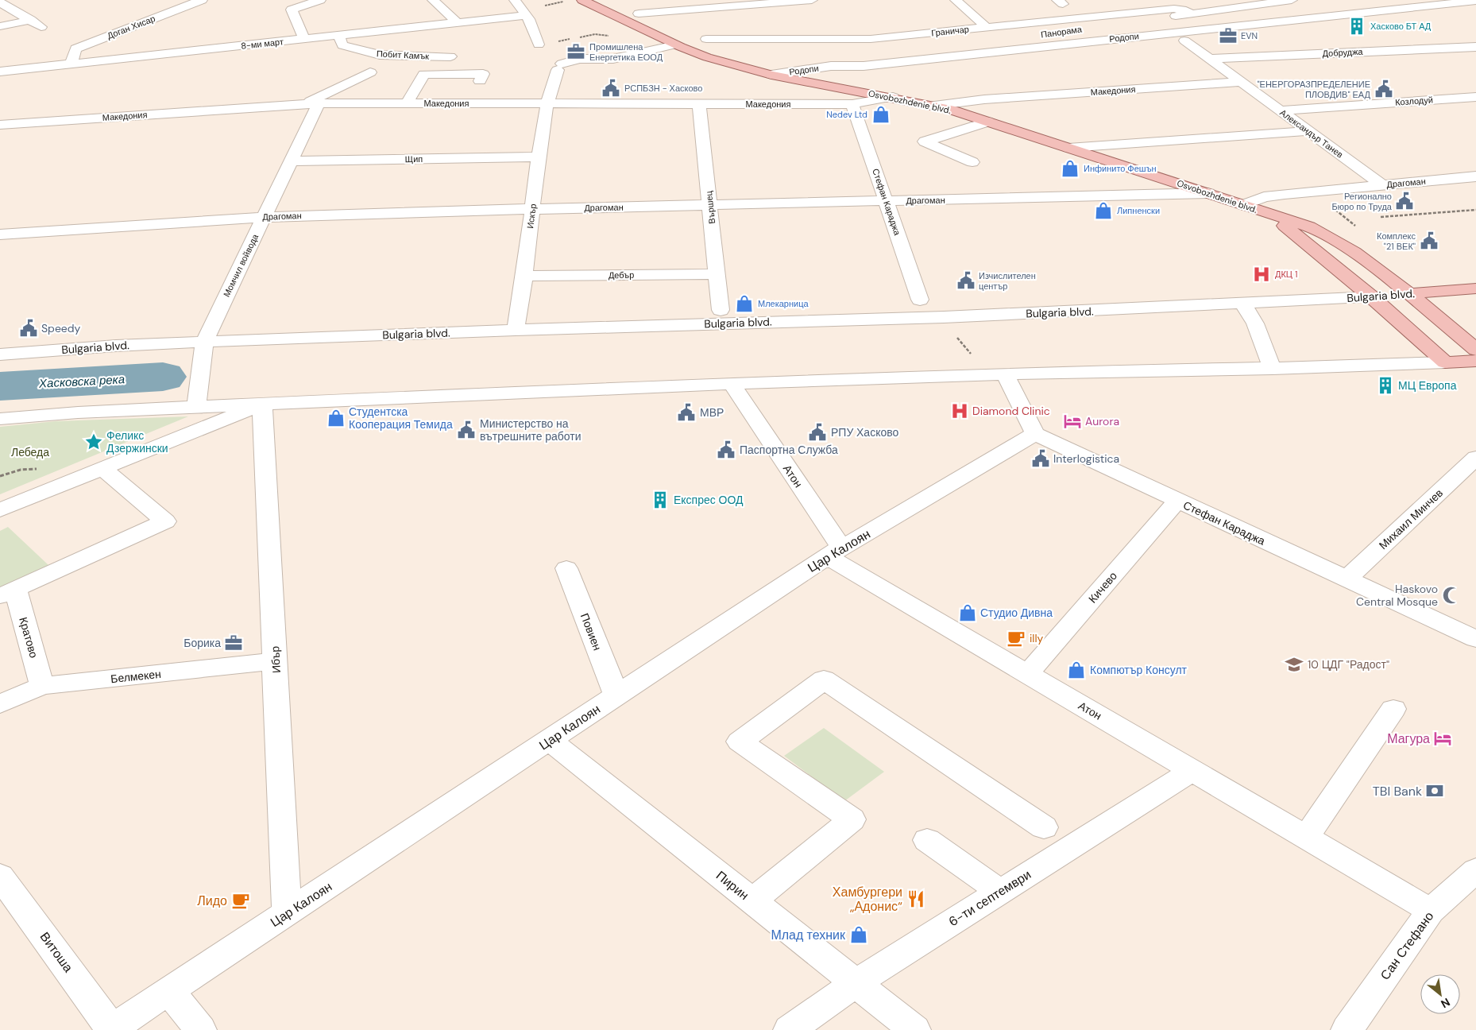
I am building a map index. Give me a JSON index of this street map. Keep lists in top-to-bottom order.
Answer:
{
  "streets": {
    "main road": ["Osvobozhdenie blvd.", "Bulgaria blvd."],
    "street": [
      "Доган Хисар",
      "Граничар",
      "Панорама",
      "Родопи",
      "8-ми март",
      "Добруджа",
      "Побит Камък",
      "Македония",
      "Козлодуй",
      "Александър Танев",
      "Щип",
      "Драгоман",
      "Стефан Караджа",
      "Вършец",
      "Искър",
      "Момчил войвода",
      "Дебър",
      "Атон",
      "Михаил Минчев",
      "Цар Калоян",
      "Кичево",
      "Повиен",
      "Кратово",
      "Ибър",
      "Белмекен",
      "Пирин",
      "6-ти септември",
      "Сан Стефано",
      "Витоша"
    ]
  },
  "crossings": [
    ["Доган Хисар", "8-ми март"],
    ["Граничар", "Панорама"],
    ["Панорама", "Родопи"],
    ["Родопи", "Osvobozhdenie blvd."],
    ["8-ми март", "Побит Камък"],
    ["Добруджа", "Александър Танев"],
    ["Македония", "Osvobozhdenie blvd."],
    ["Македония", "Александър Танев"],
    ["Македония", "Стефан Караджа"],
    ["Македония", "Вършец"],
    ["Македония", "Искър"],
    ["Македония", "Момчил войвода"],
    ["Козлодуй", "Александър Танев"],
    ["Osvobozhdenie blvd.", "Драгоман"],
    ["Osvobozhdenie blvd.", "Искър"],
    ["Osvobozhdenie blvd.", "Bulgaria blvd."],
    ["Александър Танев", "Драгоман"],
    ["Щип", "Искър"],
    ["Щип", "Момчил войвода"],
    ["Драгоман", "Стефан Караджа"],
    ["Драгоман", "Вършец"],
    ["Драгоман", "Искър"],
    ["Драгоман", "Момчил войвода"],
    ["Стефан Караджа", "Михаил Минчев"],
    ["Стефан Караджа", "Цар Калоян"],
    ["Стефан Караджа", "Кичево"],
    ["Вършец", "Дебър"],
    ["Искър", "Дебър"],
    ["Искър", "Bulgaria blvd."],
    ["Момчил войвода", "Bulgaria blvd."],
    ["Атон", "Цар Калоян"],
    ["Атон", "Кичево"],
    ["Атон", "6-ти септември"],
    ["Атон", "Сан Стефано"],
    ["Цар Калоян", "Повиен"],
    ["Цар Калоян", "Ибър"],
    ["Цар Калоян", "Пирин"],
    ["Цар Калоян", "Витоша"],
    ["Кратово", "Белмекен"],
    ["Ибър", "Белмекен"],
    ["Пирин", "6-ти септември"]
  ],
  "water": ["Хасковска река"],
  "parks": ["Лебеда"],
  "places": {
    "building": ["Хасково БТ АД", "МЦ Европа", "Експрес ООД"],
    "office": ["EVN", "Промишлена Енергетика ЕООД", "Борика"],
    "public building": [
      "РСПБЗН - Хасково",
      "\"ЕНЕРГОРАЗПРЕДЕЛЕНИЕ ПЛОВДИВ\" ЕАД",
      "Регионално Бюро по Труда",
      "Комплекс \"21 ВЕК\"",
      "Изчислителен център",
      "Speedy",
      "МВР",
      "Министерство на вътрешните работи",
      "РПУ Хасково",
      "Паспортна Служба",
      "Interlogistica"
    ],
    "shop": [
      "Nedev Ltd",
      "Инфинито Фешън",
      "Липненски",
      "Млекарница",
      "Студентска Кооперация Темида",
      "Студио Дивна",
      "Компютър Консулт",
      "Млад техник"
    ],
    "hospital": ["ДКЦ 1", "Diamond Clinic"],
    "hotel": ["Aurora", "Магура"],
    "place": ["Феликс Дзержински"],
    "mosque": ["Haskovo Central Mosque"],
    "cafe": ["illy", "Лидо"],
    "school or university": ["10 ЦДГ \"Радост\""],
    "bank": ["TBI Bank"],
    "restaurant": ["Хамбургери „Адонис“"]
  },
  "north": "bottom right"
}
